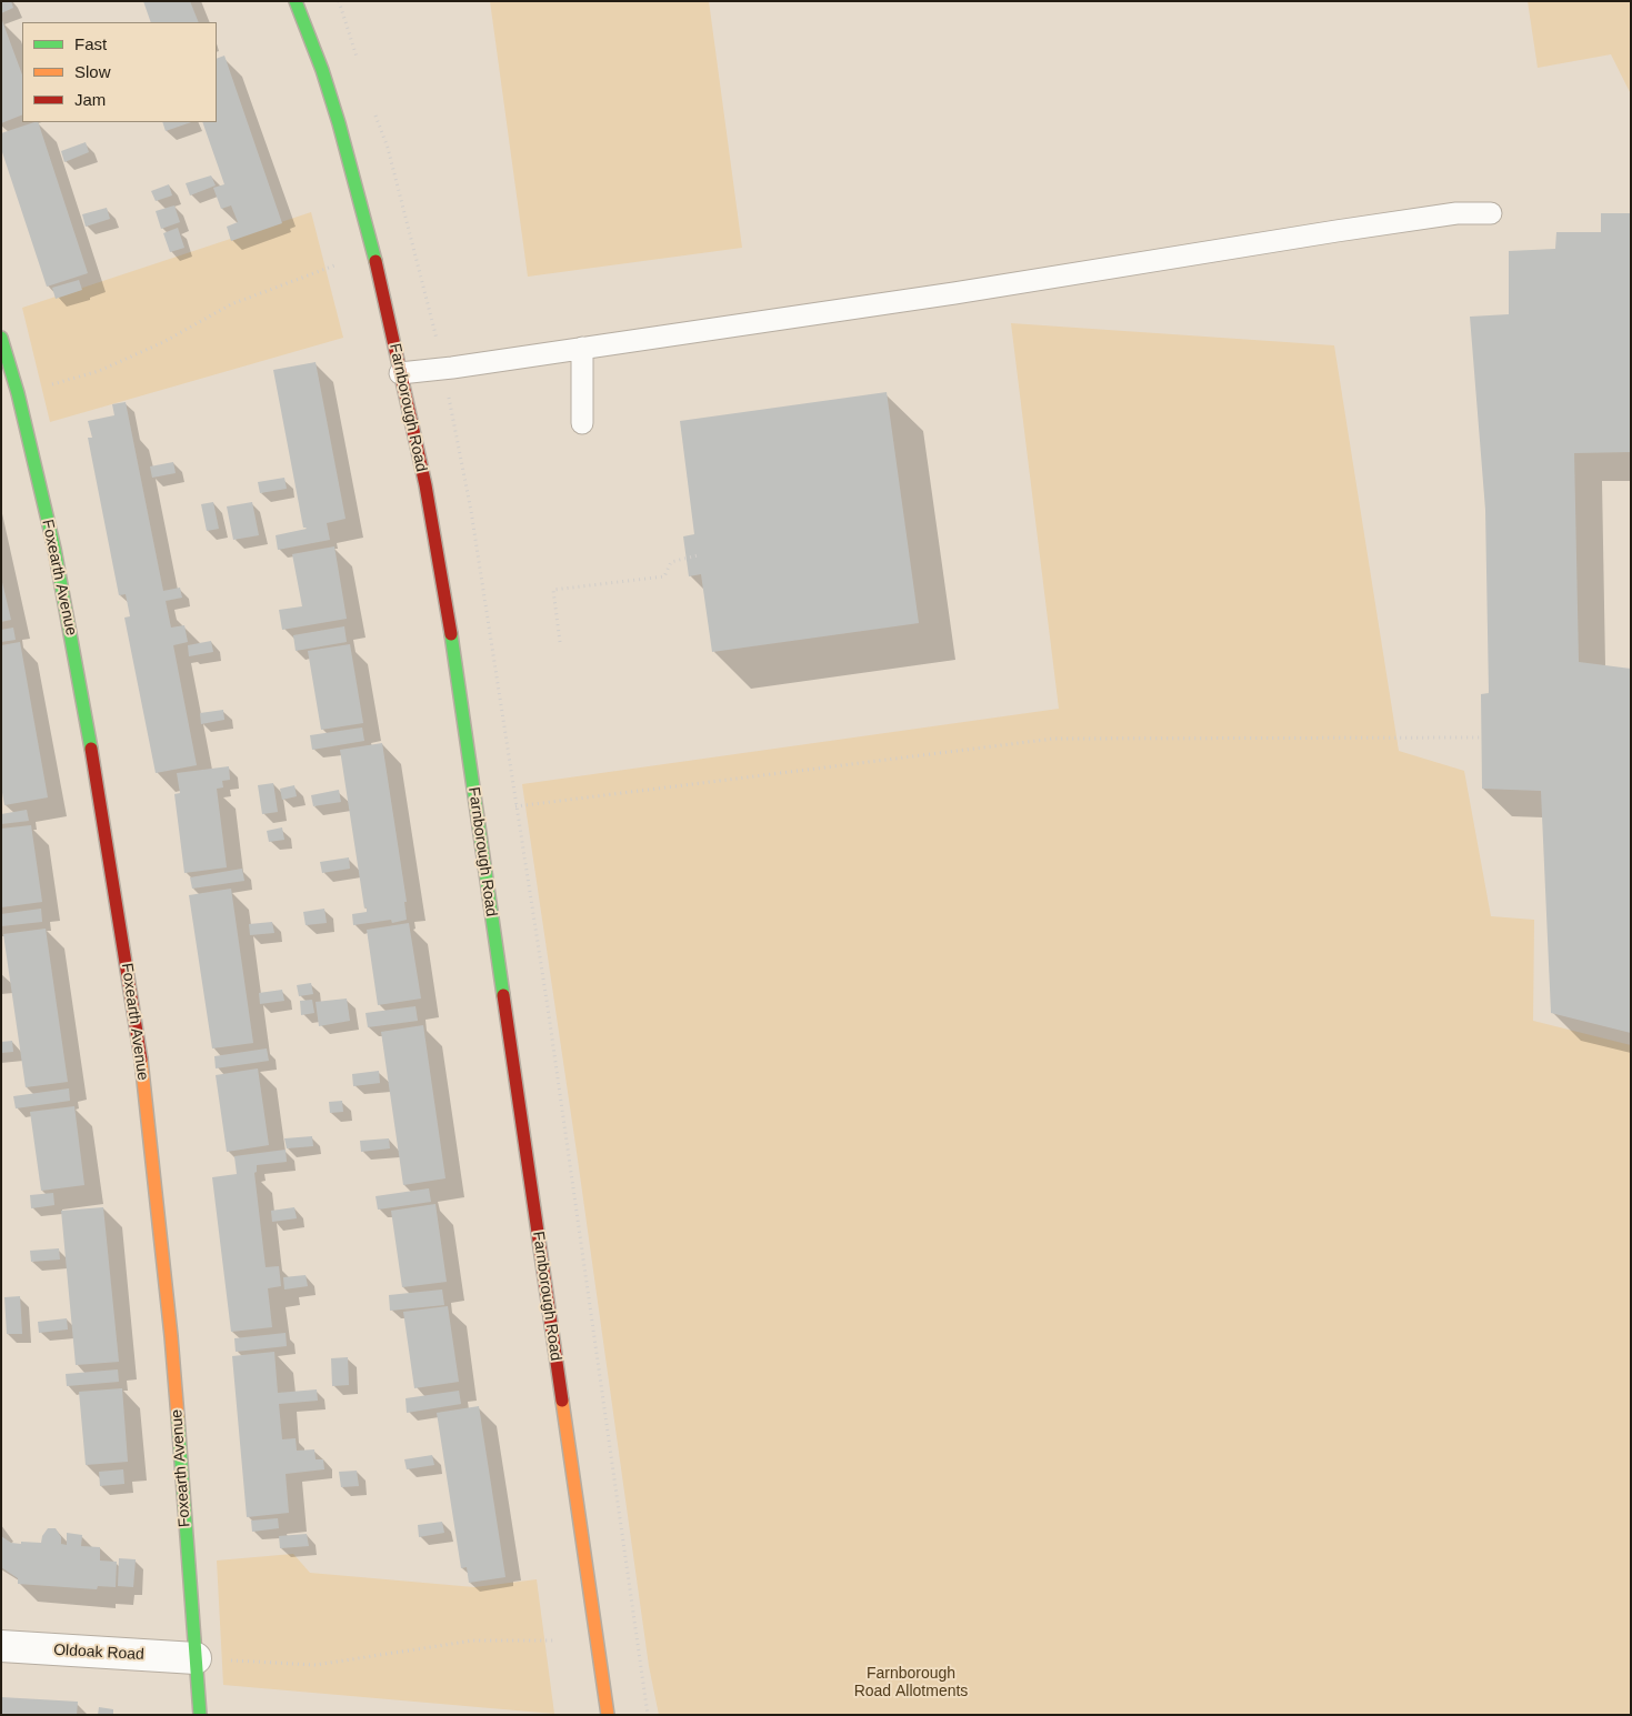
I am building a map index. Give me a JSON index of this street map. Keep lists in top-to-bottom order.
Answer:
{
  "streets": {
    "street": ["Farnborough Road", "Foxearth Avenue", "Oldoak Road"]
  },
  "crossings": [
    ["Foxearth Avenue", "Oldoak Road"]
  ],
  "parks": ["Farnborough Road Allotments"],
  "legend": ["Fast", "Slow", "Jam"]
}
